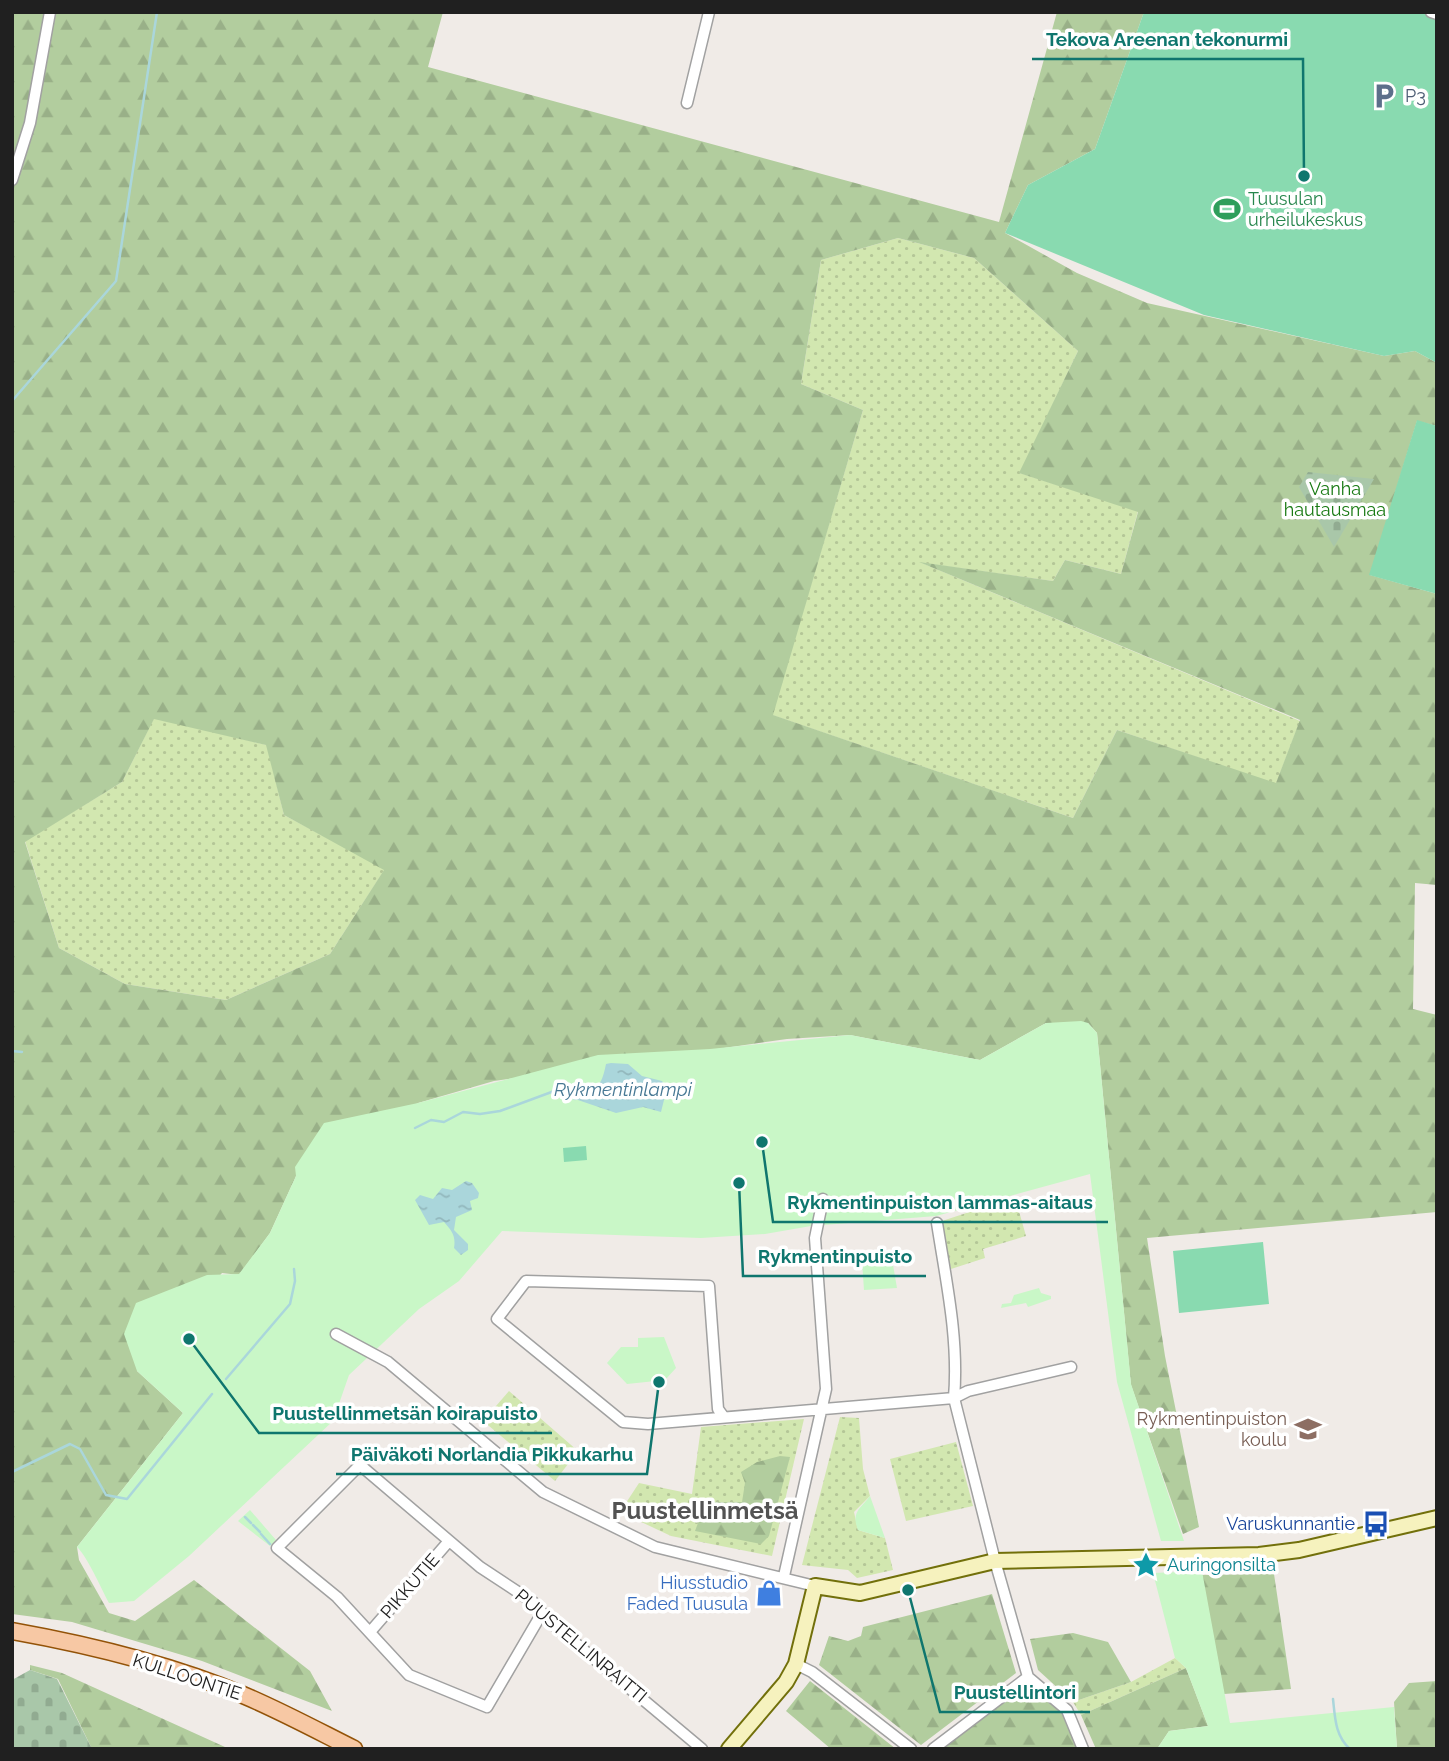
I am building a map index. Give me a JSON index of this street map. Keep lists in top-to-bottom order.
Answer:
{
  "streets": {
    "main road": ["KULLOONTIE"],
    "street": ["PIKKUTIE", "PUUSTELLINRAITTI"]
  },
  "crossings": [
    ["PIKKUTIE", "PUUSTELLINRAITTI"]
  ],
  "districts": ["Puustellinmetsä"],
  "water": ["Rykmentinlampi"],
  "parks": ["Vanha hautausmaa"],
  "places": {
    "parking": ["P3"],
    "other": [
      "Tekova Areenan tekonurmi",
      "Rykmentinpuiston lammas-aitaus",
      "Rykmentinpuisto",
      "Puustellinmetsän koirapuisto",
      "Päiväkoti Norlandia Pikkukarhu",
      "Puustellintori"
    ],
    "sports": ["Tuusulan urheilukeskus"],
    "school or university": ["Rykmentinpuiston koulu"],
    "bus stop": ["Varuskunnantie"],
    "place": ["Auringonsilta"],
    "shop": ["Hiusstudio Faded Tuusula"]
  }
}
